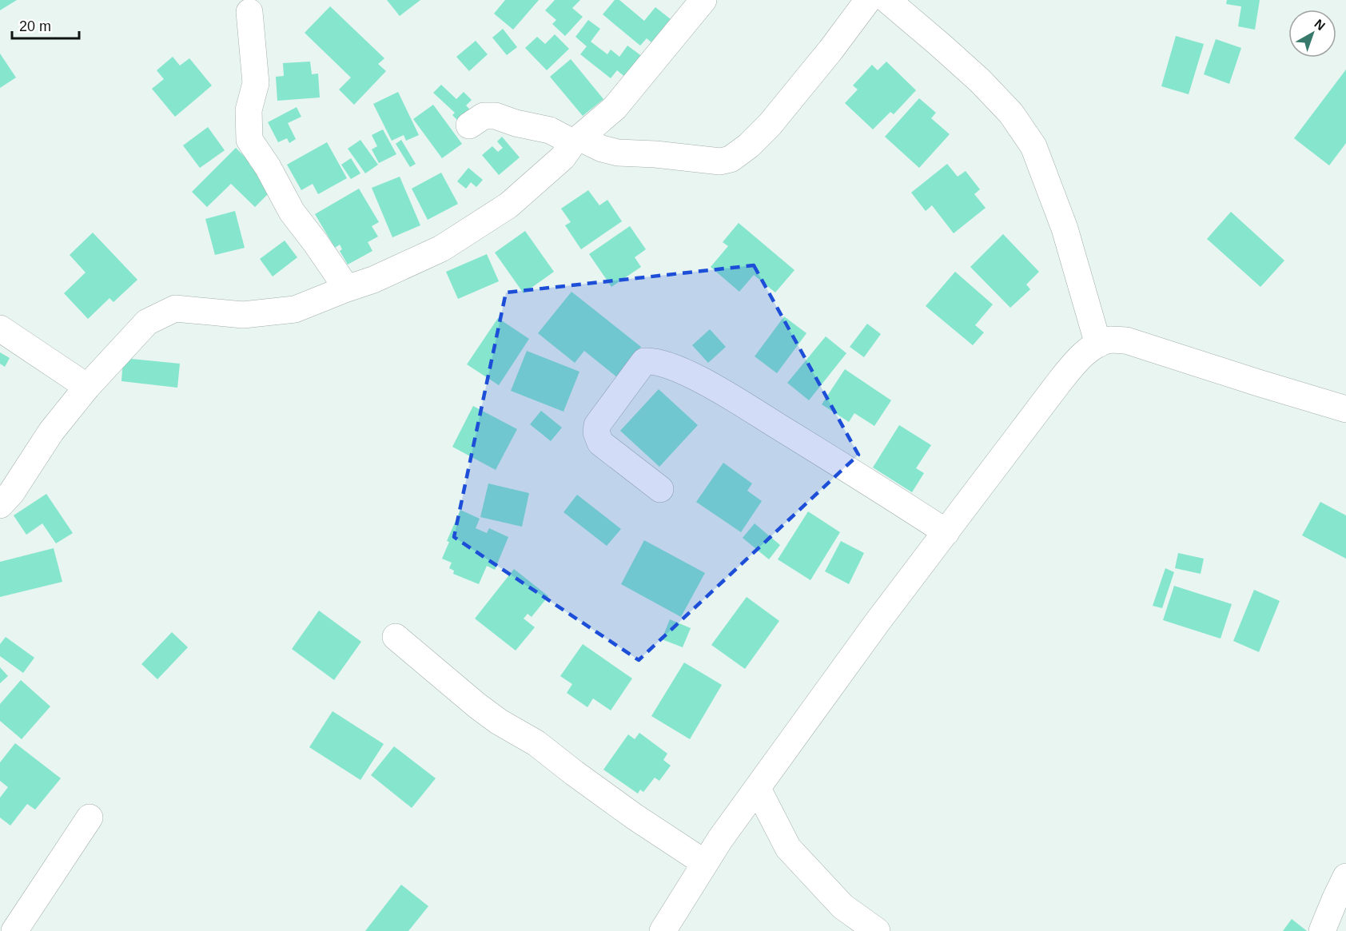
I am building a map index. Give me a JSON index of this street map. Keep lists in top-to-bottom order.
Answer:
{
  "scale_bar": "20 m",
  "north": "top right"
}
